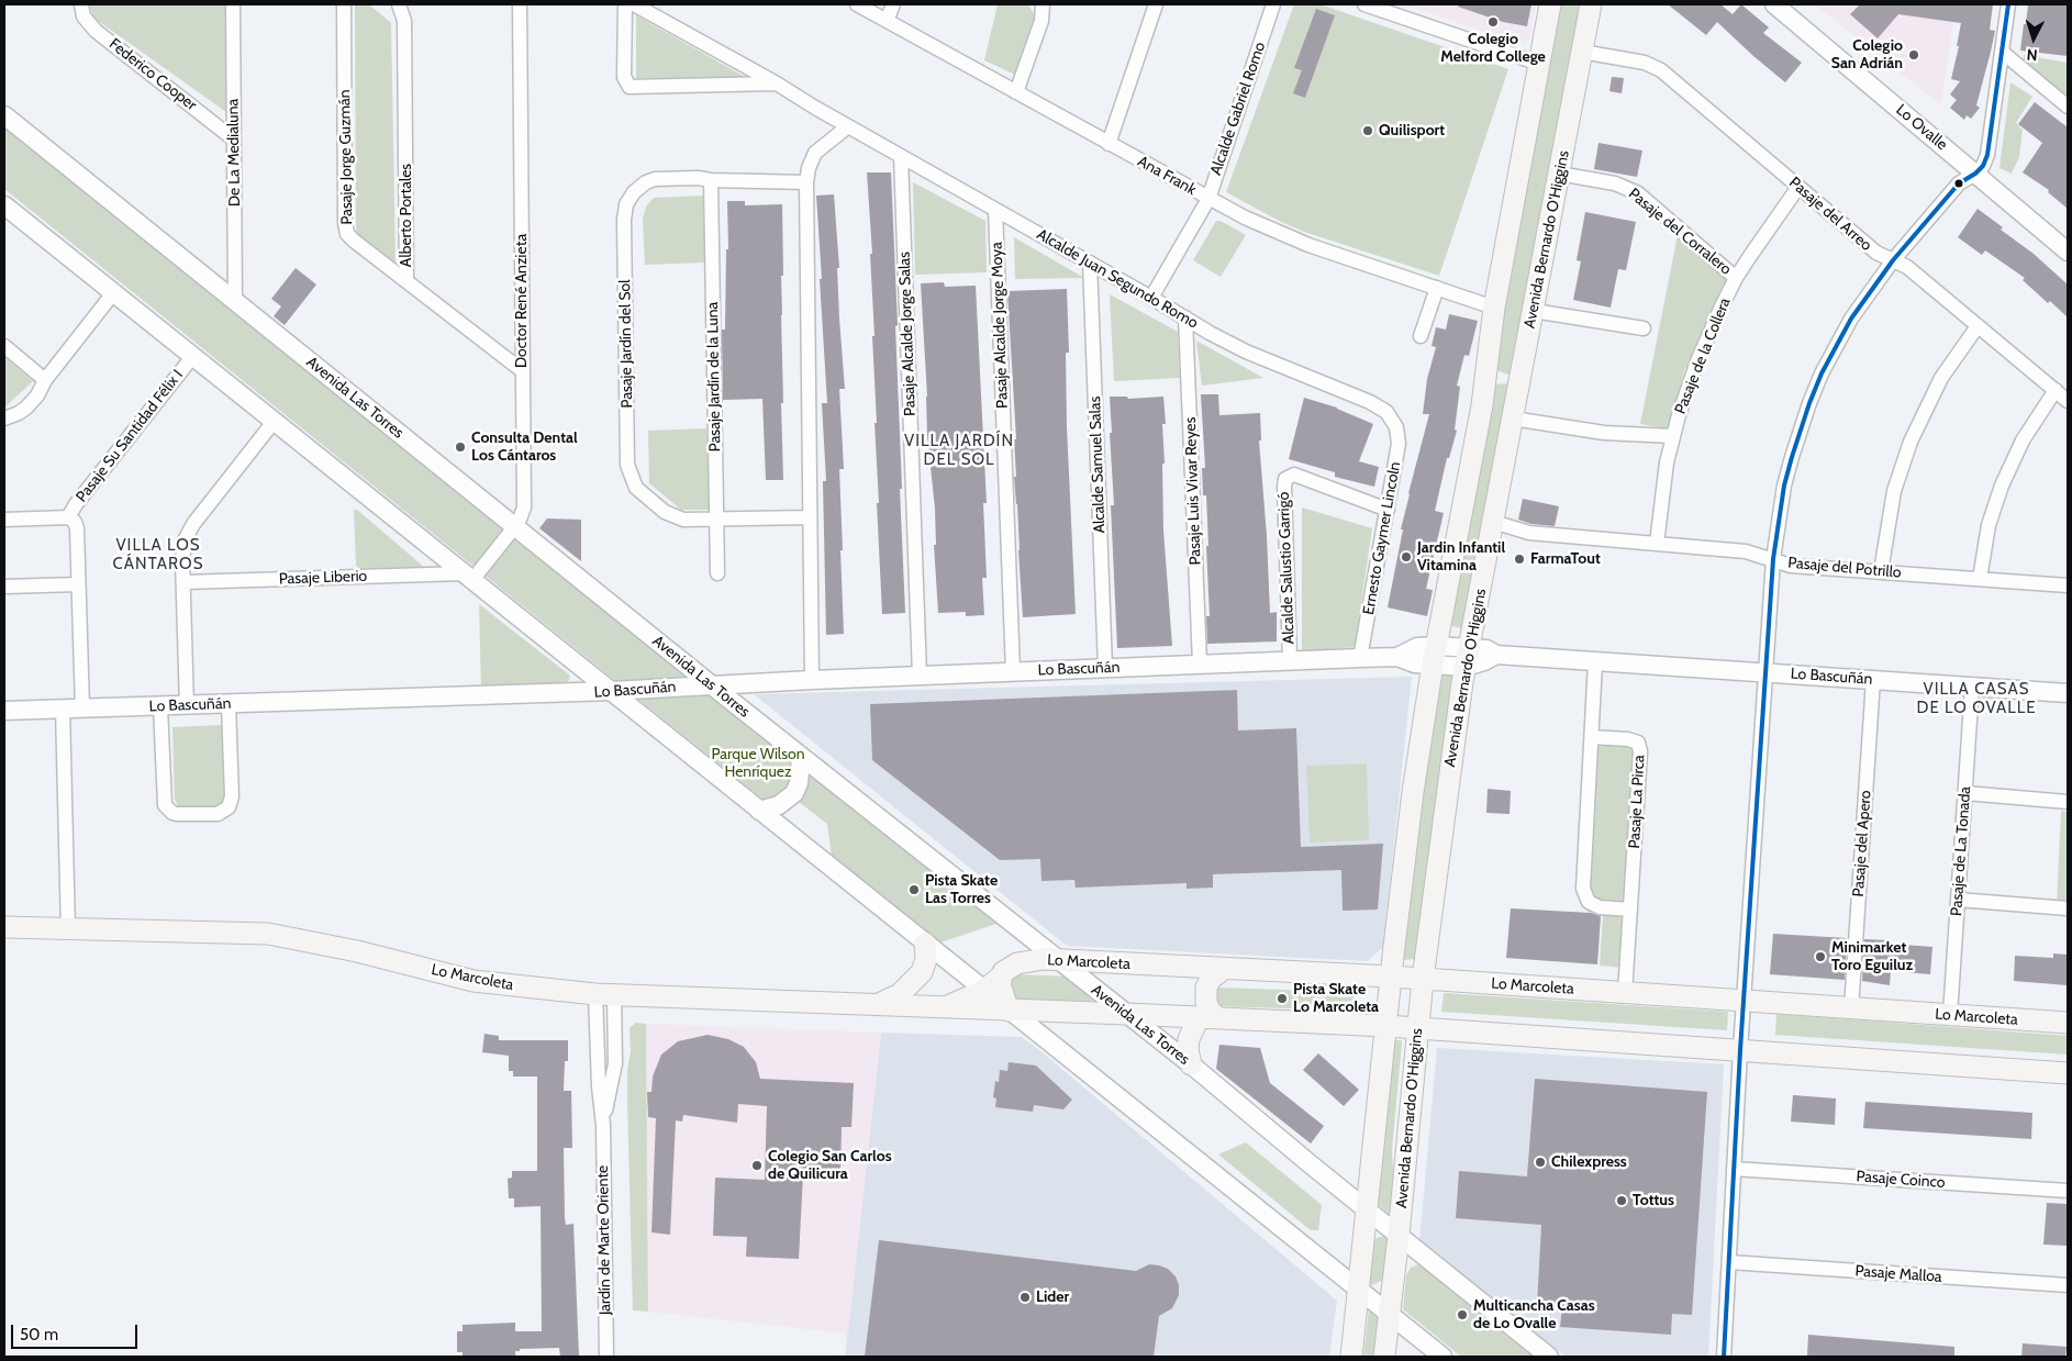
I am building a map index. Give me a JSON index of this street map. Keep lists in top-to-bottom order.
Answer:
{
  "streets": {
    "main road": ["Avenida Bernardo O'Higgins", "Lo Marcoleta"],
    "street": [
      "Federico Cooper",
      "Alcalde Gabriel Romo",
      "Lo Ovalle",
      "De La Medialuna",
      "Pasaje Jorge Guzmán",
      "Ana Frank",
      "Pasaje del Arreo",
      "Alberto Portales",
      "Pasaje del Corralero",
      "Alcalde Juan Segundo Romo",
      "Doctor René Anzieta",
      "Pasaje Alcalde Jorge Moya",
      "Pasaje Alcalde Jorge Salas",
      "Pasaje Jardín del Sol",
      "Pasaje de la Collera",
      "Pasaje Jardín de la Luna",
      "Avenida Las Torres",
      "Pasaje Su Santidad Félix I",
      "Alcalde Samuel Salas",
      "Pasaje Luis Vivar Reyes",
      "Ernesto Gaymer Lincoln",
      "Alcalde Salustio Garrigó",
      "Pasaje del Potrillo",
      "Pasaje Liberio",
      "Lo Bascuñán",
      "Pasaje La Pirca",
      "Pasaje del Apero",
      "Pasaje de La Tonada",
      "Pasaje Coinco",
      "Jardín de Marte Oriente",
      "Pasaje Malloa"
    ]
  },
  "crossings": [
    ["Federico Cooper", "De La Medialuna"],
    ["Alcalde Gabriel Romo", "Ana Frank"],
    ["Alcalde Gabriel Romo", "Alcalde Juan Segundo Romo"],
    ["De La Medialuna", "Avenida Las Torres"],
    ["Pasaje Jorge Guzmán", "Alberto Portales"],
    ["Ana Frank", "Avenida Bernardo O'Higgins"],
    ["Pasaje del Arreo", "Avenida Bernardo O'Higgins"],
    ["Pasaje del Arreo", "Pasaje de la Collera"],
    ["Alberto Portales", "Doctor René Anzieta"],
    ["Pasaje del Corralero", "Avenida Bernardo O'Higgins"],
    ["Pasaje del Corralero", "Pasaje de la Collera"],
    ["Avenida Bernardo O'Higgins", "Avenida Las Torres"],
    ["Avenida Bernardo O'Higgins", "Pasaje del Potrillo"],
    ["Avenida Bernardo O'Higgins", "Lo Bascuñán"],
    ["Avenida Bernardo O'Higgins", "Lo Marcoleta"],
    ["Alcalde Juan Segundo Romo", "Pasaje Alcalde Jorge Moya"],
    ["Alcalde Juan Segundo Romo", "Pasaje Alcalde Jorge Salas"],
    ["Alcalde Juan Segundo Romo", "Alcalde Samuel Salas"],
    ["Alcalde Juan Segundo Romo", "Pasaje Luis Vivar Reyes"],
    ["Alcalde Juan Segundo Romo", "Ernesto Gaymer Lincoln"],
    ["Doctor René Anzieta", "Avenida Las Torres"],
    ["Doctor René Anzieta", "Pasaje Liberio"],
    ["Pasaje Alcalde Jorge Moya", "Lo Bascuñán"],
    ["Pasaje Alcalde Jorge Salas", "Lo Bascuñán"],
    ["Pasaje Jardín del Sol", "Pasaje Jardín de la Luna"],
    ["Pasaje de la Collera", "Pasaje del Potrillo"],
    ["Avenida Las Torres", "Lo Bascuñán"],
    ["Avenida Las Torres", "Lo Marcoleta"],
    ["Pasaje Su Santidad Félix I", "Lo Bascuñán"],
    ["Alcalde Samuel Salas", "Lo Bascuñán"],
    ["Pasaje Luis Vivar Reyes", "Lo Bascuñán"],
    ["Ernesto Gaymer Lincoln", "Alcalde Salustio Garrigó"],
    ["Ernesto Gaymer Lincoln", "Lo Bascuñán"],
    ["Alcalde Salustio Garrigó", "Lo Bascuñán"],
    ["Lo Bascuñán", "Pasaje del Apero"],
    ["Lo Bascuñán", "Pasaje de La Tonada"],
    ["Pasaje La Pirca", "Lo Marcoleta"],
    ["Pasaje del Apero", "Lo Marcoleta"],
    ["Pasaje de La Tonada", "Lo Marcoleta"],
    ["Lo Marcoleta", "Jardín de Marte Oriente"]
  ],
  "districts": ["VILLA JARDÍN DEL SOL", "VILLA LOS CÁNTAROS", "VILLA CASAS DE LO OVALLE"],
  "parks": ["Parque Wilson Henríquez"],
  "places": [
    "Colegio Melford College",
    "Colegio San Adrián",
    "Quilisport",
    "Consulta Dental Los Cántaros",
    "Jardin Infantil Vitamina",
    "FarmaTout",
    "Pista Skate Las Torres",
    "Minimarket Toro Eguiluz",
    "Pista Skate Lo Marcoleta",
    "Chilexpress",
    "Colegio San Carlos de Quilicura",
    "Tottus",
    "Lider",
    "Multicancha Casas de Lo Ovalle"
  ],
  "scale_bar": "50 m",
  "north": "bottom"
}
